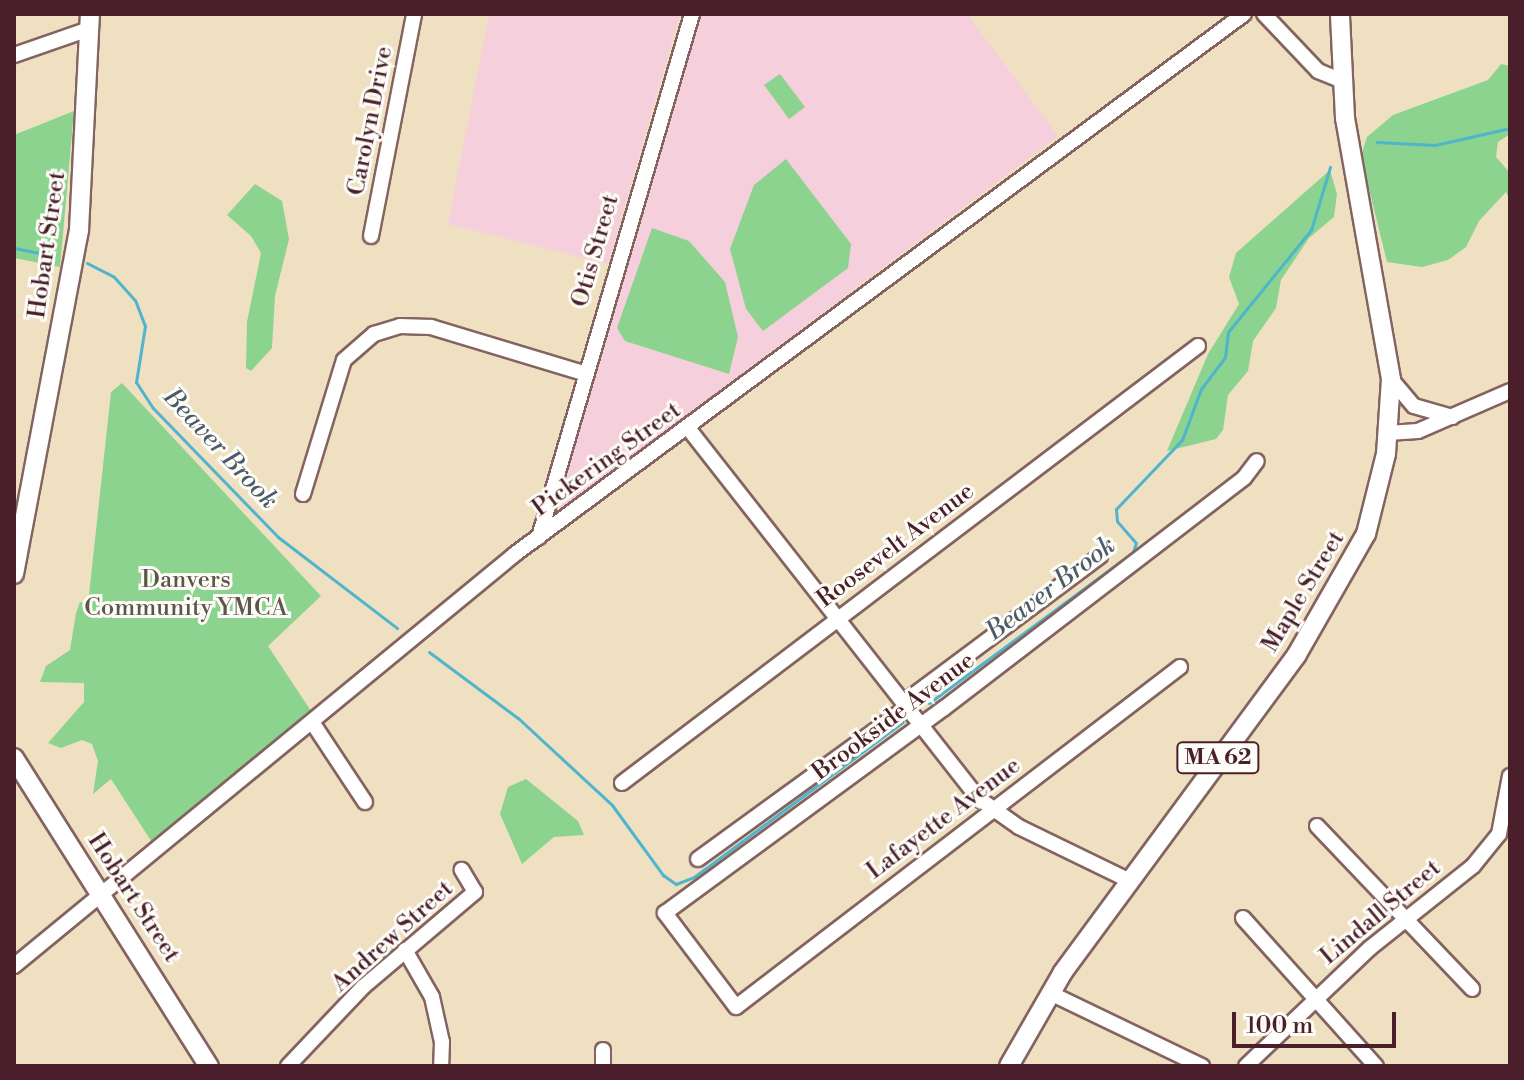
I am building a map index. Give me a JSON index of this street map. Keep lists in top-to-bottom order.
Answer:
{
  "streets": {
    "main road": ["Hobart Street", "Maple Street", "MA 62"],
    "street": [
      "Carolyn Drive",
      "Otis Street",
      "Pickering Street",
      "Roosevelt Avenue",
      "Brookside Avenue",
      "Lafayette Avenue",
      "Lindall Street",
      "Andrew Street"
    ]
  },
  "crossings": [
    ["Hobart Street", "Pickering Street"],
    ["Otis Street", "Pickering Street"],
    ["Brookside Avenue", "Lafayette Avenue"]
  ],
  "water": ["Beaver Brook"],
  "parks": ["Danvers Community YMCA"],
  "scale_bar": "100 m"
}
